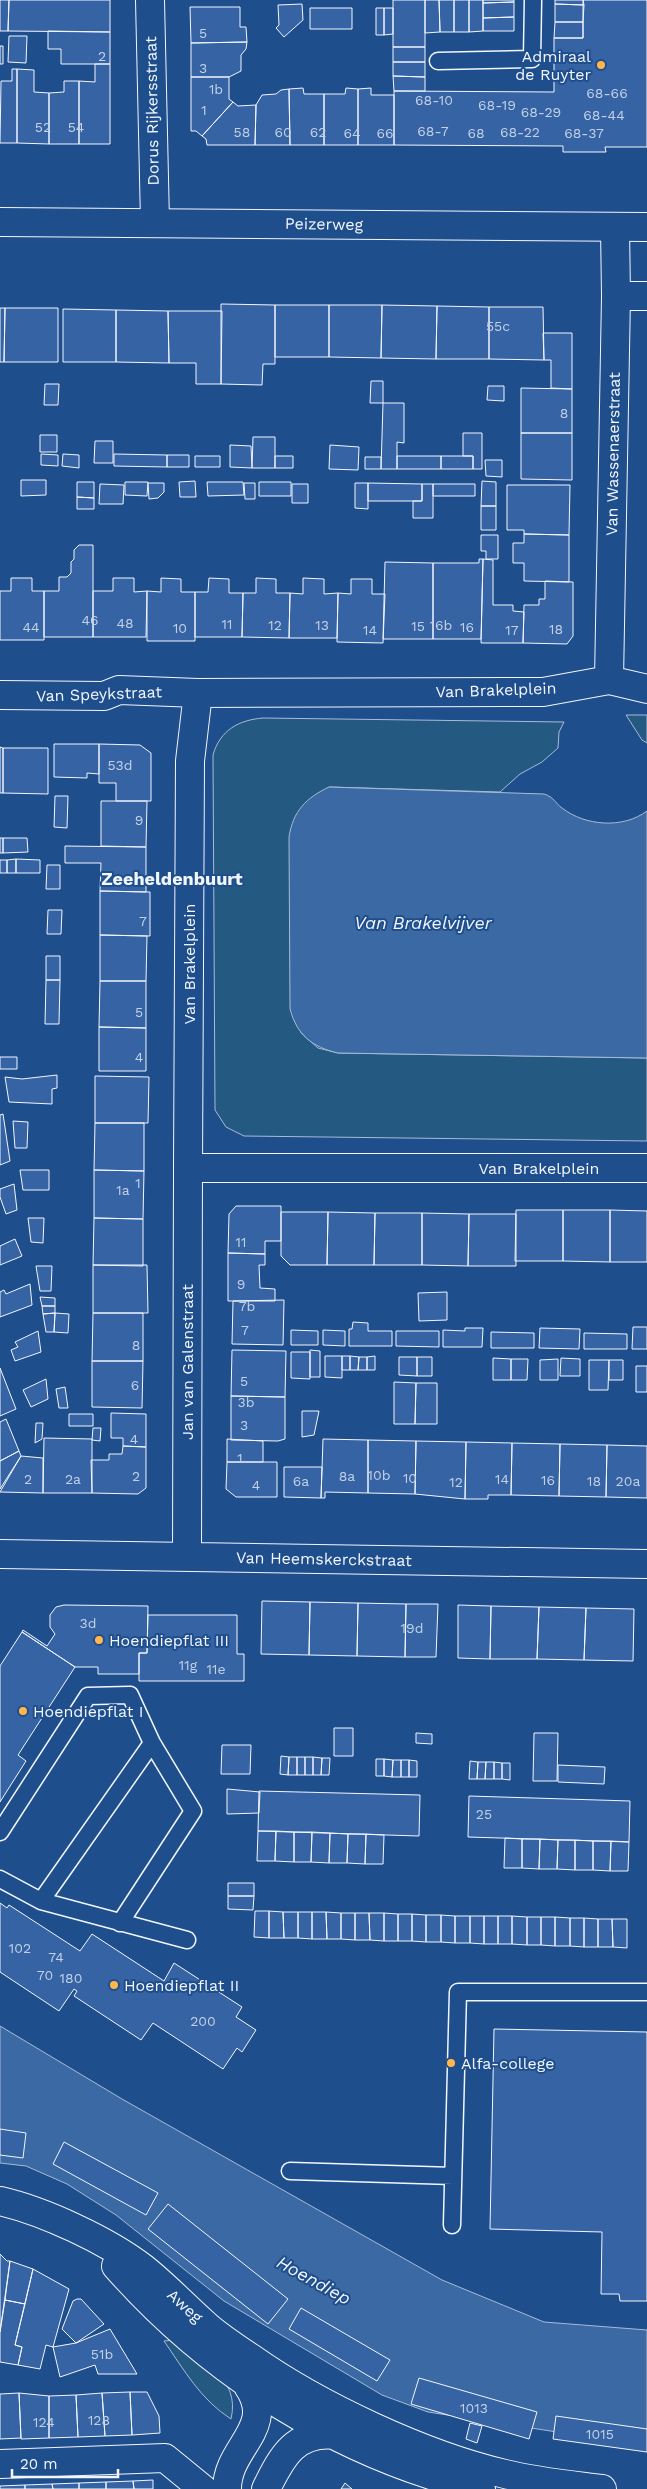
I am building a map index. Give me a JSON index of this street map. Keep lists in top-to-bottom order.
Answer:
{
  "streets": {
    "street": [
      "Dorus Rijkersstraat",
      "Peizerweg",
      "Van Wassenaerstraat",
      "Van Brakelplein",
      "Van Speykstraat",
      "Jan van Galenstraat",
      "Van Heemskerckstraat",
      "Aweg"
    ]
  },
  "crossings": [
    ["Dorus Rijkersstraat", "Peizerweg"],
    ["Peizerweg", "Van Wassenaerstraat"],
    ["Van Wassenaerstraat", "Van Brakelplein"],
    ["Van Brakelplein", "Van Speykstraat"],
    ["Van Brakelplein", "Jan van Galenstraat"],
    ["Jan van Galenstraat", "Van Heemskerckstraat"]
  ],
  "districts": ["Zeeheldenbuurt"],
  "water": ["Van Brakelvijver", "Hoendiep"],
  "places": [
    "Admiraal de Ruyter",
    "Hoendiepflat III",
    "Hoendiepflat I",
    "Hoendiepflat II",
    "Alfa-college"
  ],
  "house_numbers": [
    "5",
    "2",
    "3",
    "1b",
    "68-66",
    "68-10",
    "68-19",
    "1",
    "68-29",
    "68-44",
    "52",
    "54",
    "68-7",
    "58",
    "60",
    "62",
    "68-22",
    "64",
    "66",
    "68",
    "68-37",
    "55c",
    "8",
    "46",
    "48",
    "11",
    "12",
    "13",
    "16b",
    "15",
    "44",
    "16",
    "10",
    "18",
    "14",
    "17",
    "53d",
    "9",
    "7",
    "5",
    "4",
    "1",
    "1a",
    "11",
    "9",
    "7b",
    "7",
    "8",
    "5",
    "6",
    "3b",
    "3",
    "4",
    "1",
    "10b",
    "2",
    "8a",
    "10",
    "2",
    "2a",
    "14",
    "16",
    "6a",
    "18",
    "20a",
    "12",
    "4",
    "3d",
    "19d",
    "11g",
    "11e",
    "25",
    "102",
    "74",
    "70",
    "180",
    "200",
    "51b",
    "1013",
    "128",
    "124",
    "1015"
  ],
  "scale_bar": "20 m"
}
